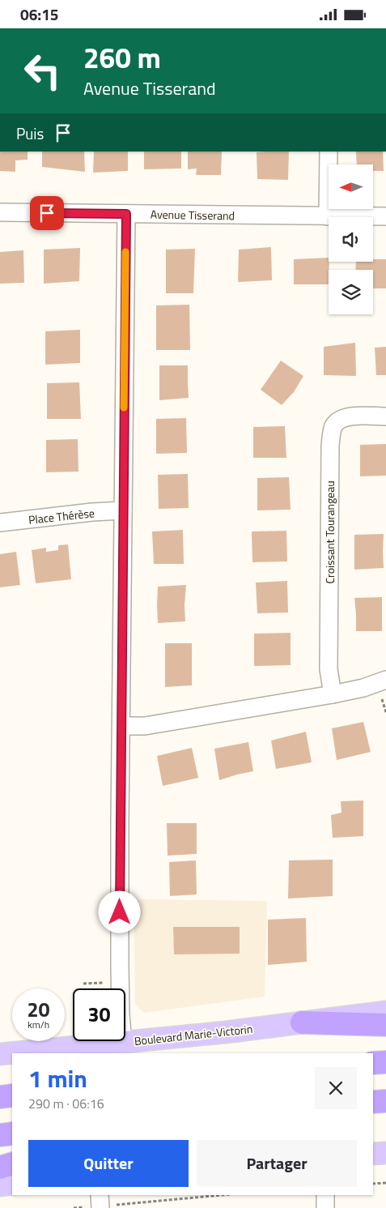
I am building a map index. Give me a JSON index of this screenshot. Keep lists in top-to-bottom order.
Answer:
{
  "streets": {
    "main road": ["Boulevard Marie-Victorin"],
    "street": ["Avenue Tisserand", "Place Thérèse", "Croissant Tourangeau"]
  },
  "north": "left",
  "page": {
    "status": "06:15",
    "turn": ["260 m", "Avenue Tisserand"],
    "then": "Puis",
    "speed": "20 km/h",
    "limit": "30",
    "heading": ["1 min", "290 m · 06:16"],
    "buttons": ["Quitter", "Partager"]
  }
}
